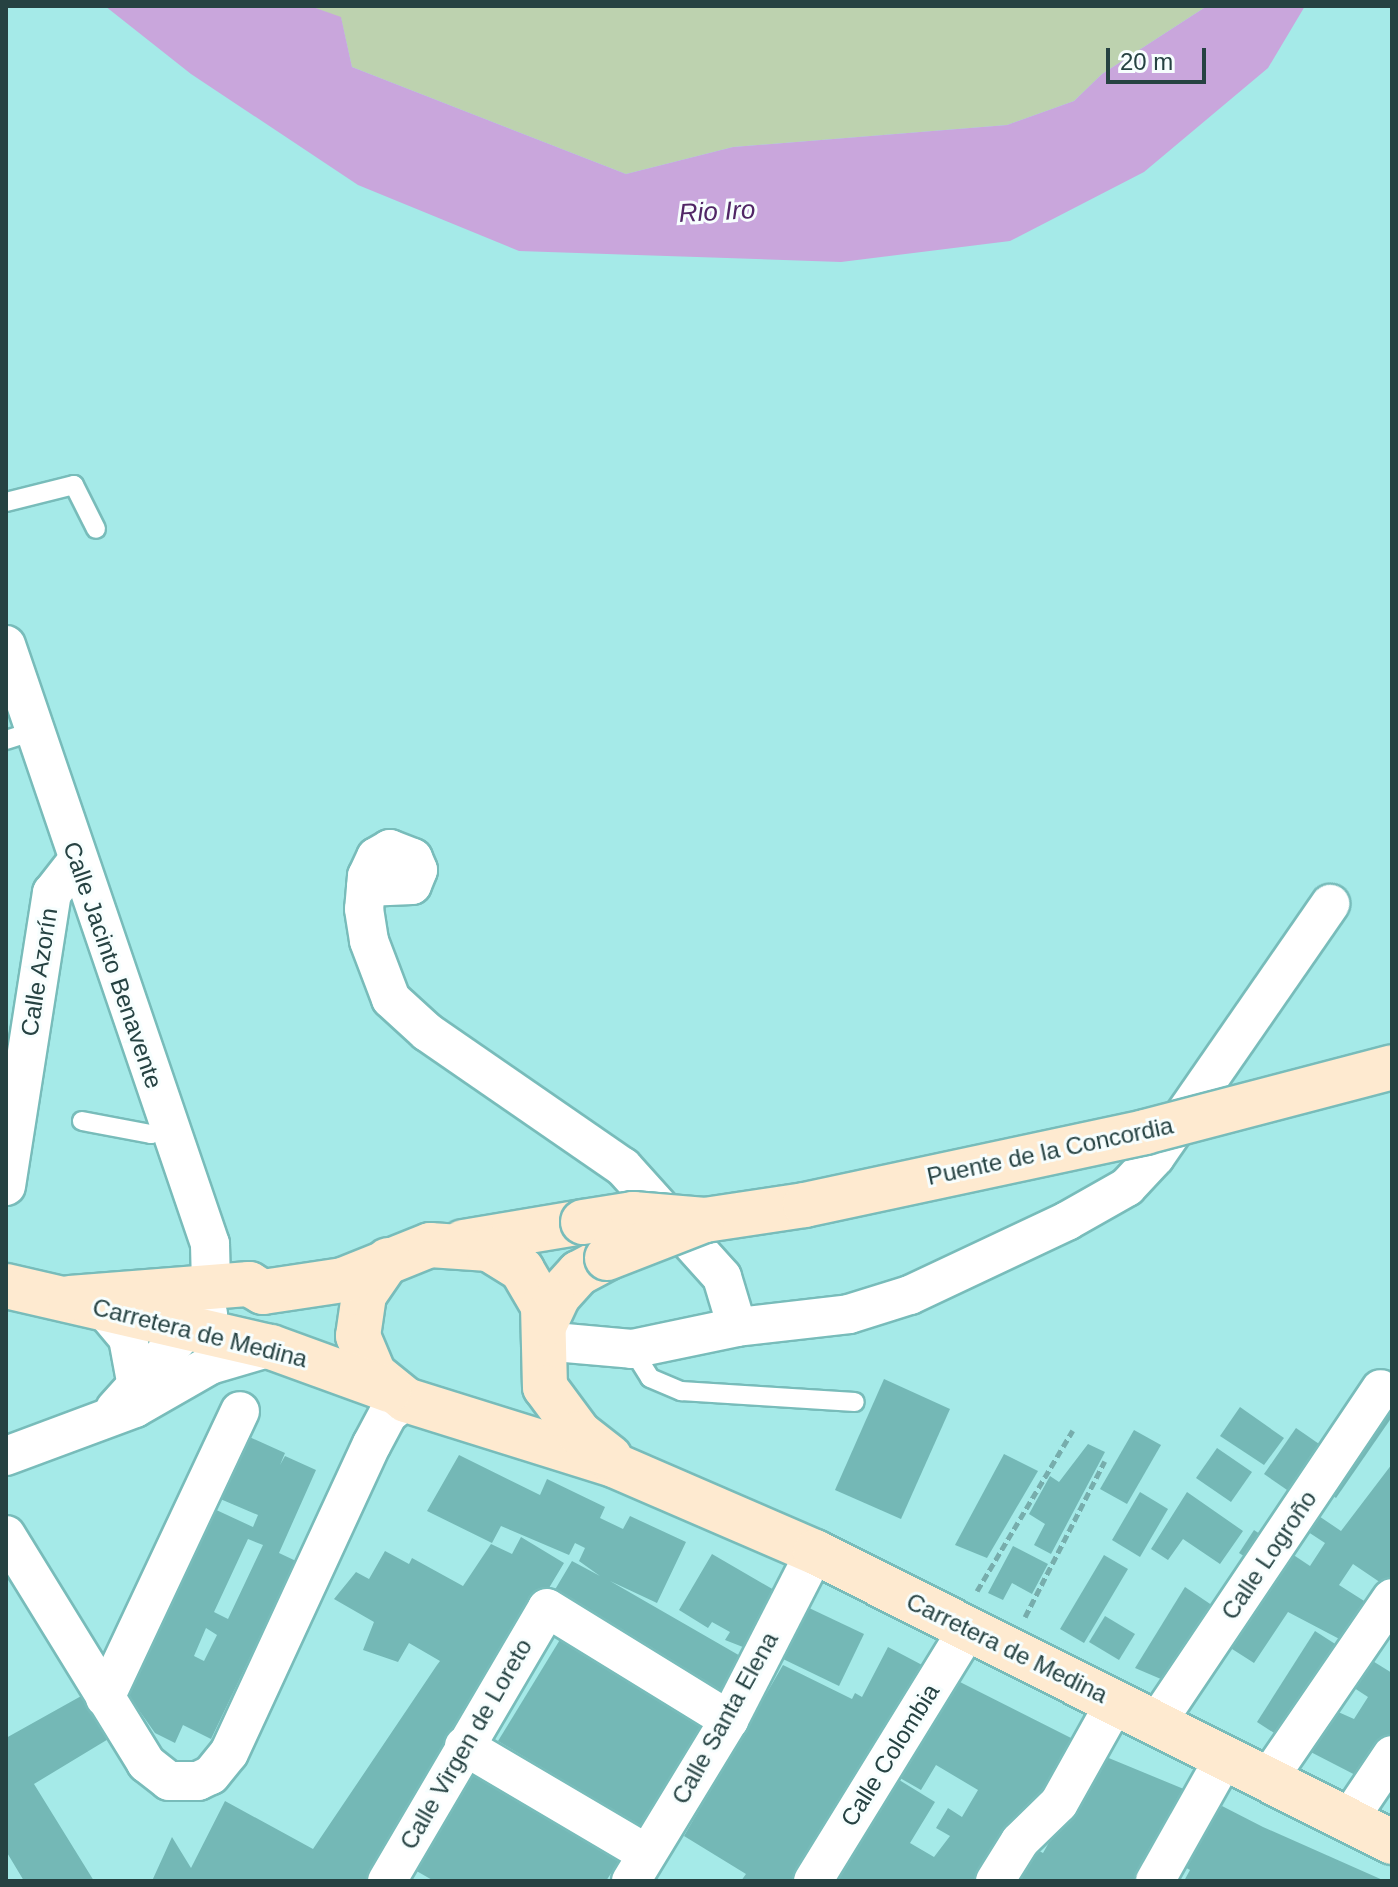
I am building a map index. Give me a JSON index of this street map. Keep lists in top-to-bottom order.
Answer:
{
  "streets": {
    "main road": ["Puente de la Concordia", "Carretera de Medina"],
    "street": [
      "Calle Jacinto Benavente",
      "Calle Azorín",
      "Calle Logroño",
      "Calle Santa Elena",
      "Calle Virgen de Loreto",
      "Calle Colombia"
    ]
  },
  "crossings": [
    ["Calle Jacinto Benavente", "Calle Azorín"],
    ["Carretera de Medina", "Calle Logroño"],
    ["Carretera de Medina", "Calle Santa Elena"],
    ["Carretera de Medina", "Calle Colombia"],
    ["Calle Santa Elena", "Calle Virgen de Loreto"]
  ],
  "water": ["Rio Iro"],
  "scale_bar": "20 m"
}
